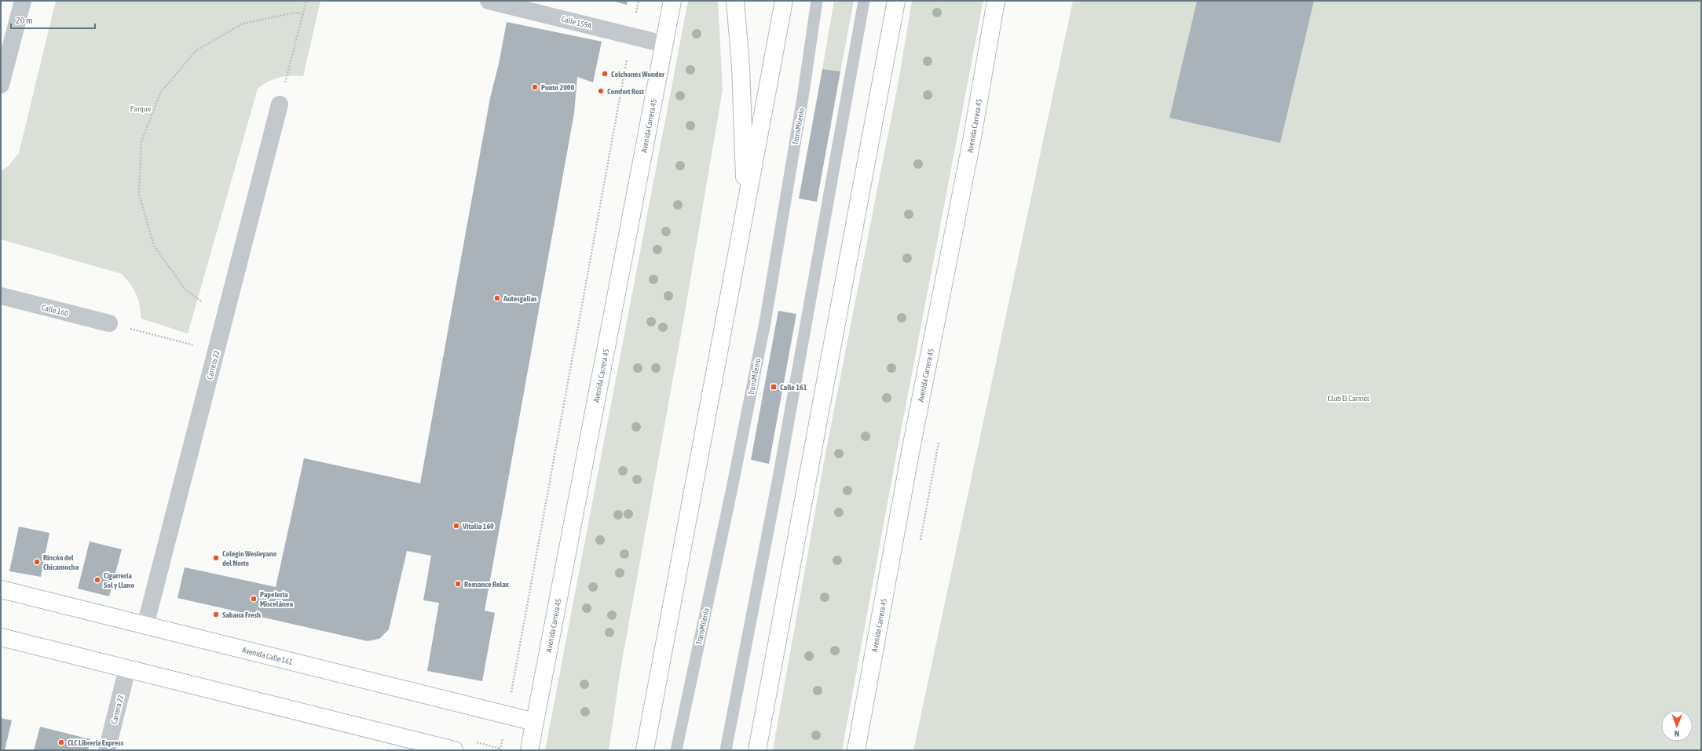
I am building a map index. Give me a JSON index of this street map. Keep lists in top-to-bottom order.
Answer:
{
  "streets": {
    "main road": ["Avenida Carrera 45", "Avenida Calle 161"],
    "street": ["Calle 159A", "Calle 160", "Carrera 22"],
    "lane": ["TransMilenio"]
  },
  "crossings": [
    ["Calle 159A", "Avenida Carrera 45"],
    ["Avenida Carrera 45", "Avenida Calle 161"],
    ["Carrera 22", "Avenida Calle 161"]
  ],
  "parks": ["Parque", "Club El Carmel"],
  "places": {
    "other": [
      "Colchones Wonder",
      "Punto 2000",
      "Comfort Rest",
      "Autosgalias",
      "Vitalia 160",
      "Colegio Wesleyano del Norte",
      "Rincón del Chicamocha",
      "Cigarrería Sol y Llano",
      "Romance Relax",
      "Papeleria Miscelánea",
      "Sabana Fresh",
      "CLC Librería Express"
    ],
    "transit": ["Calle 161"]
  },
  "scale_bar": "20 m",
  "north": "bottom"
}
